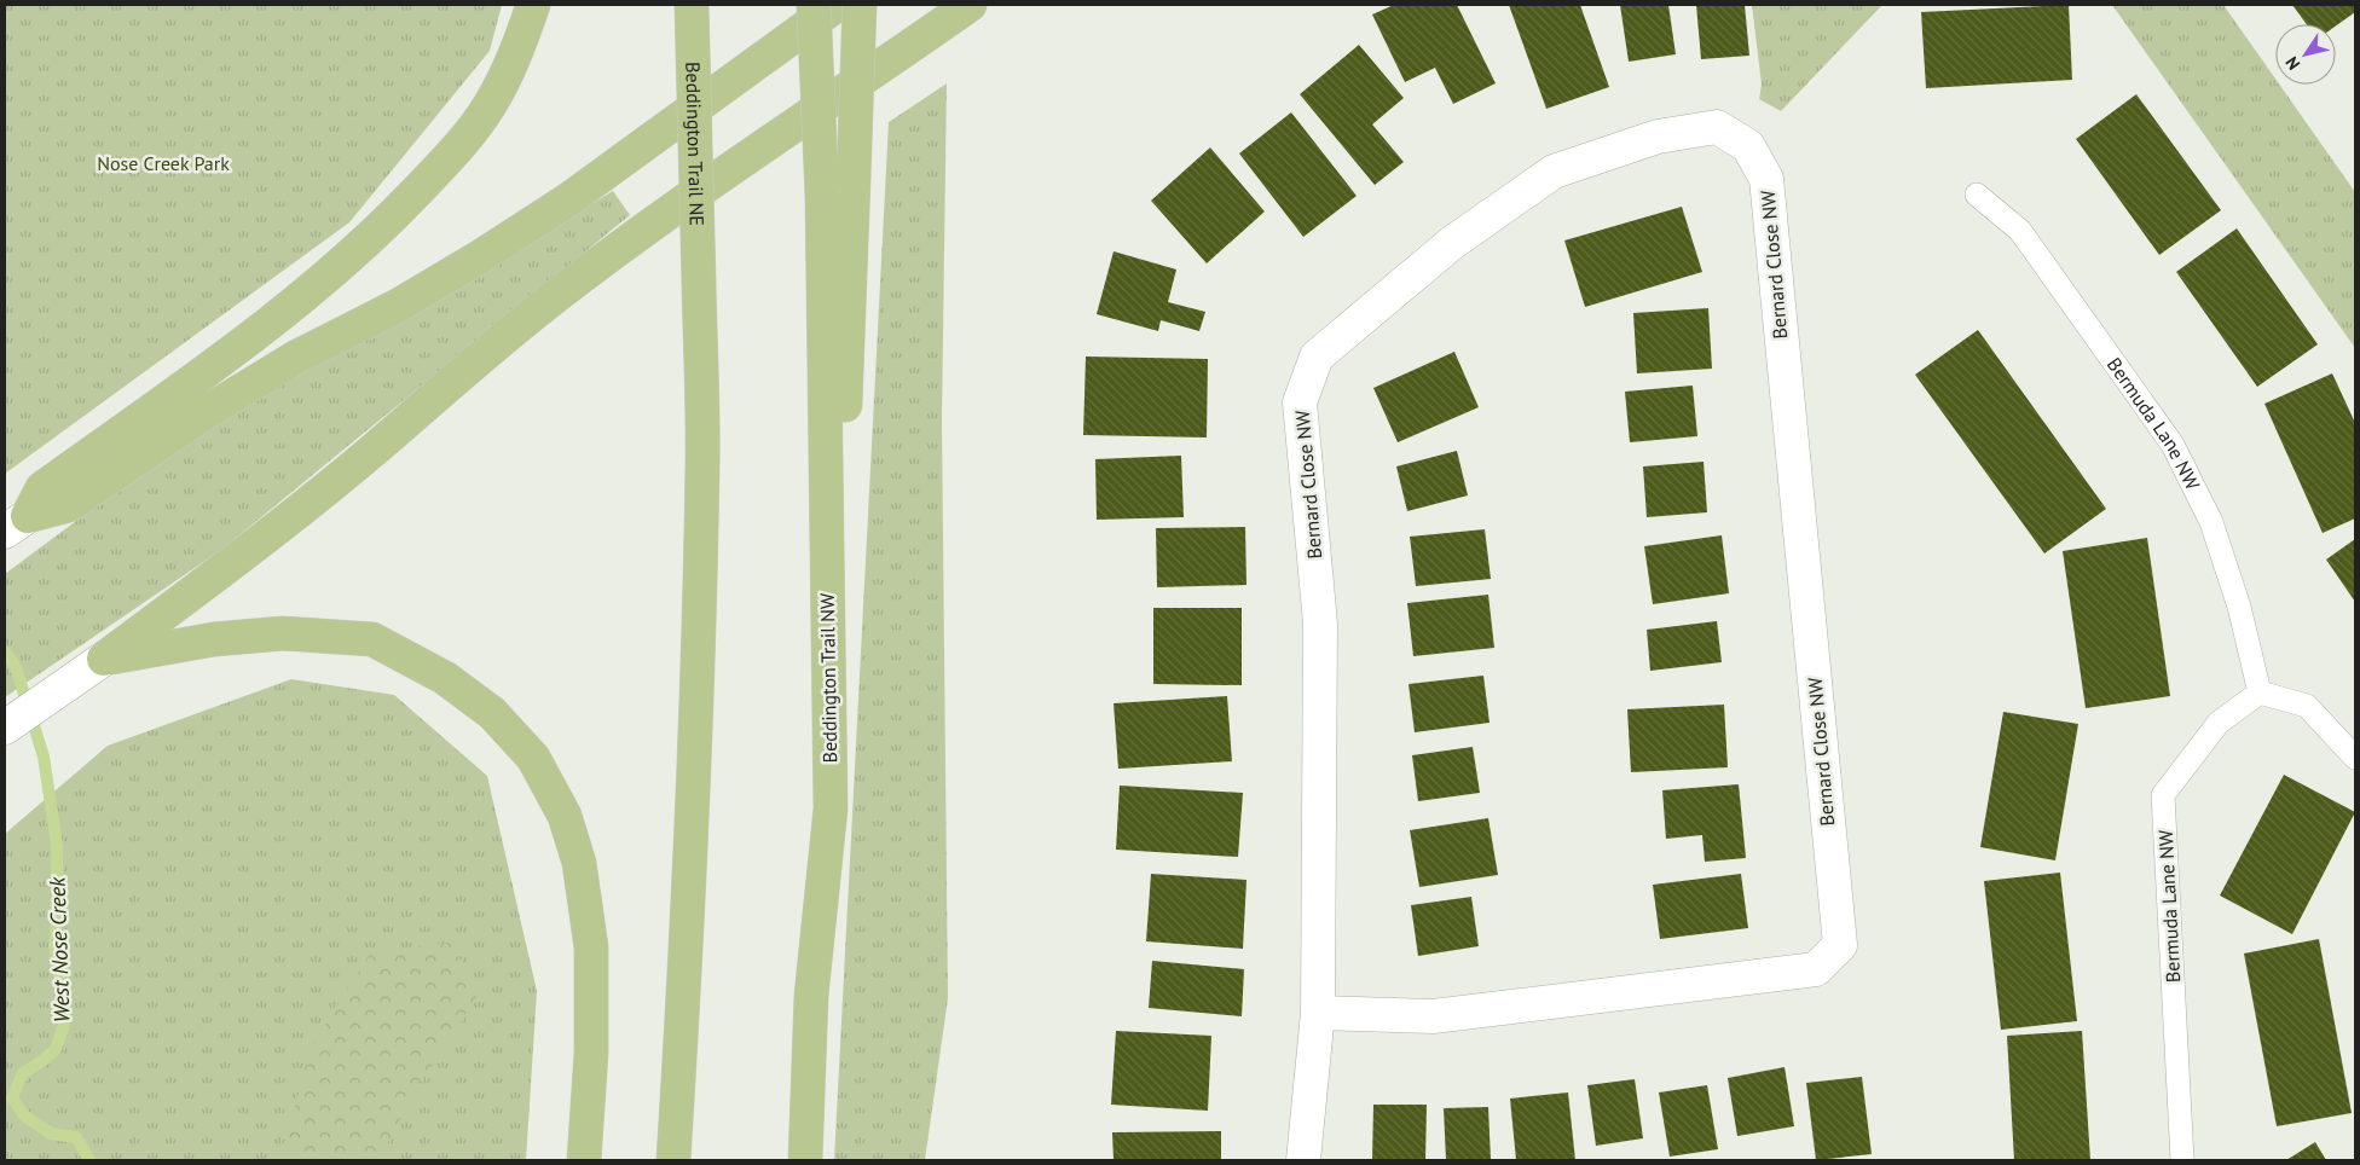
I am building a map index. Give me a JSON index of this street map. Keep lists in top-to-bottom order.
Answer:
{
  "streets": {
    "main road": ["Beddington Trail NE", "Beddington Trail NW"],
    "street": ["Bernard Close NW"],
    "lane": ["Bermuda Lane NW"]
  },
  "water": ["West Nose Creek"],
  "parks": ["Nose Creek Park"],
  "north": "bottom left"
}
